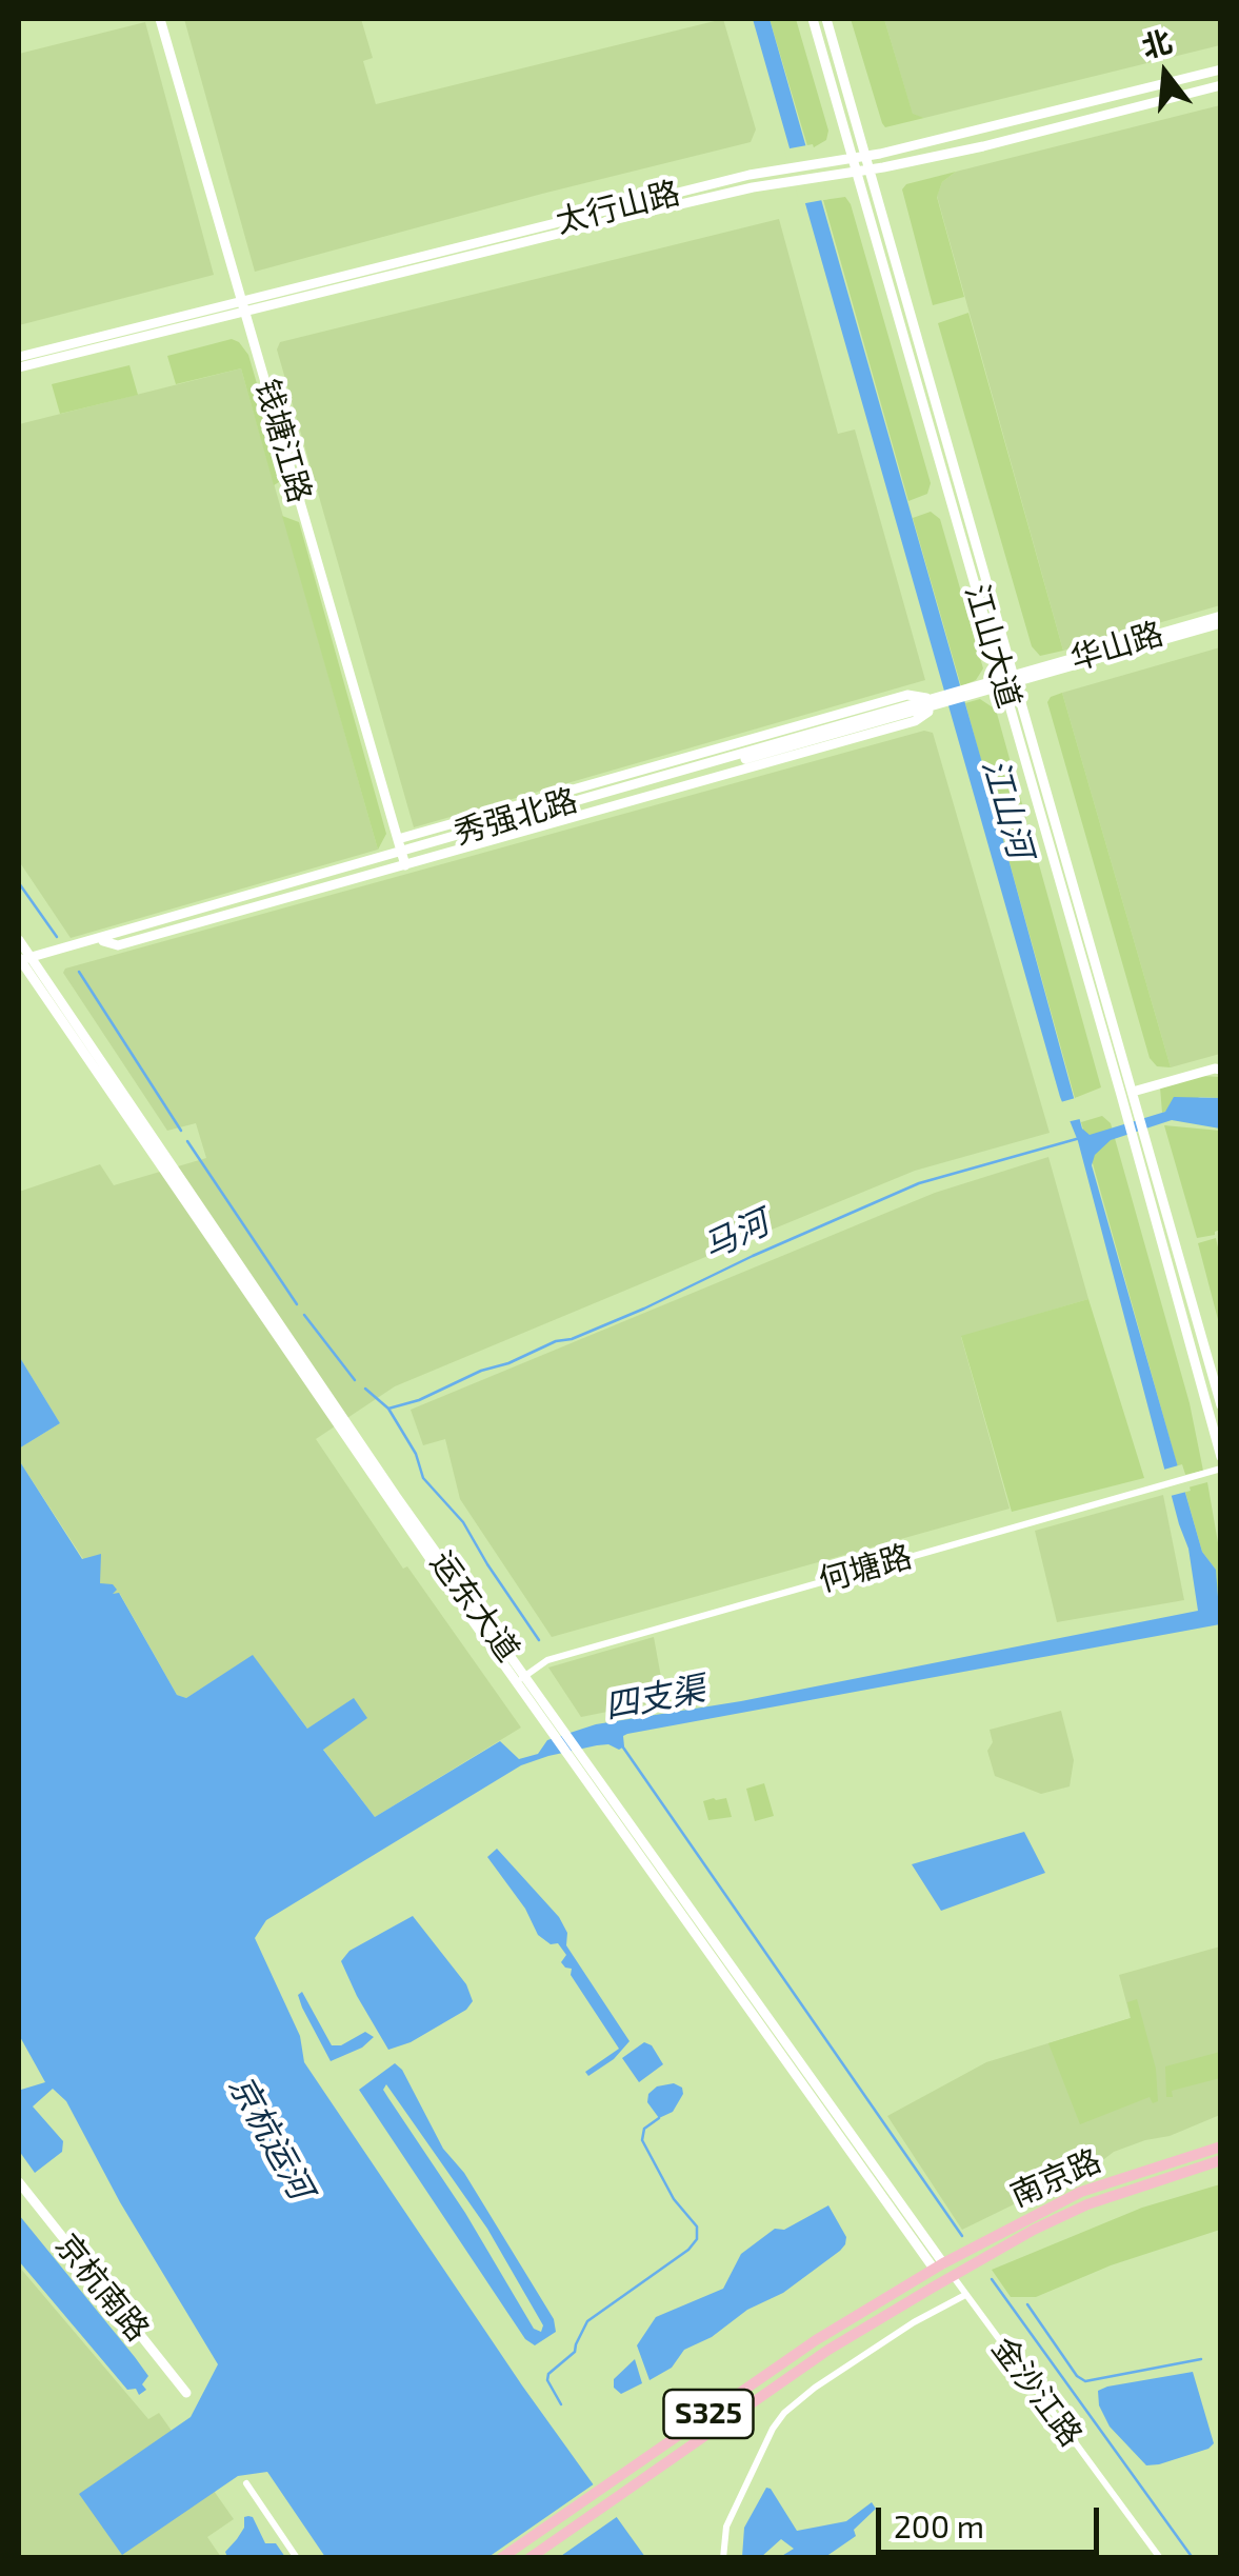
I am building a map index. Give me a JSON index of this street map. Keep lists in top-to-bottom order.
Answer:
{
  "streets": {
    "main road": ["南京路", "S325"],
    "street": [
      "太行山路",
      "钱塘江路",
      "江山大道",
      "华山路",
      "秀强北路",
      "何塘路",
      "运东大道",
      "京杭南路",
      "金沙江路"
    ]
  },
  "crossings": [
    ["太行山路", "钱塘江路"],
    ["太行山路", "江山大道"],
    ["钱塘江路", "秀强北路"],
    ["江山大道", "华山路"],
    ["江山大道", "秀强北路"],
    ["华山路", "秀强北路"],
    ["秀强北路", "运东大道"],
    ["何塘路", "运东大道"],
    ["运东大道", "南京路"],
    ["南京路", "金沙江路"]
  ],
  "water": [
    "江山河",
    "马河",
    "四支渠",
    "京杭运河"
  ],
  "scale_bar": "200 m",
  "north": "top"
}
